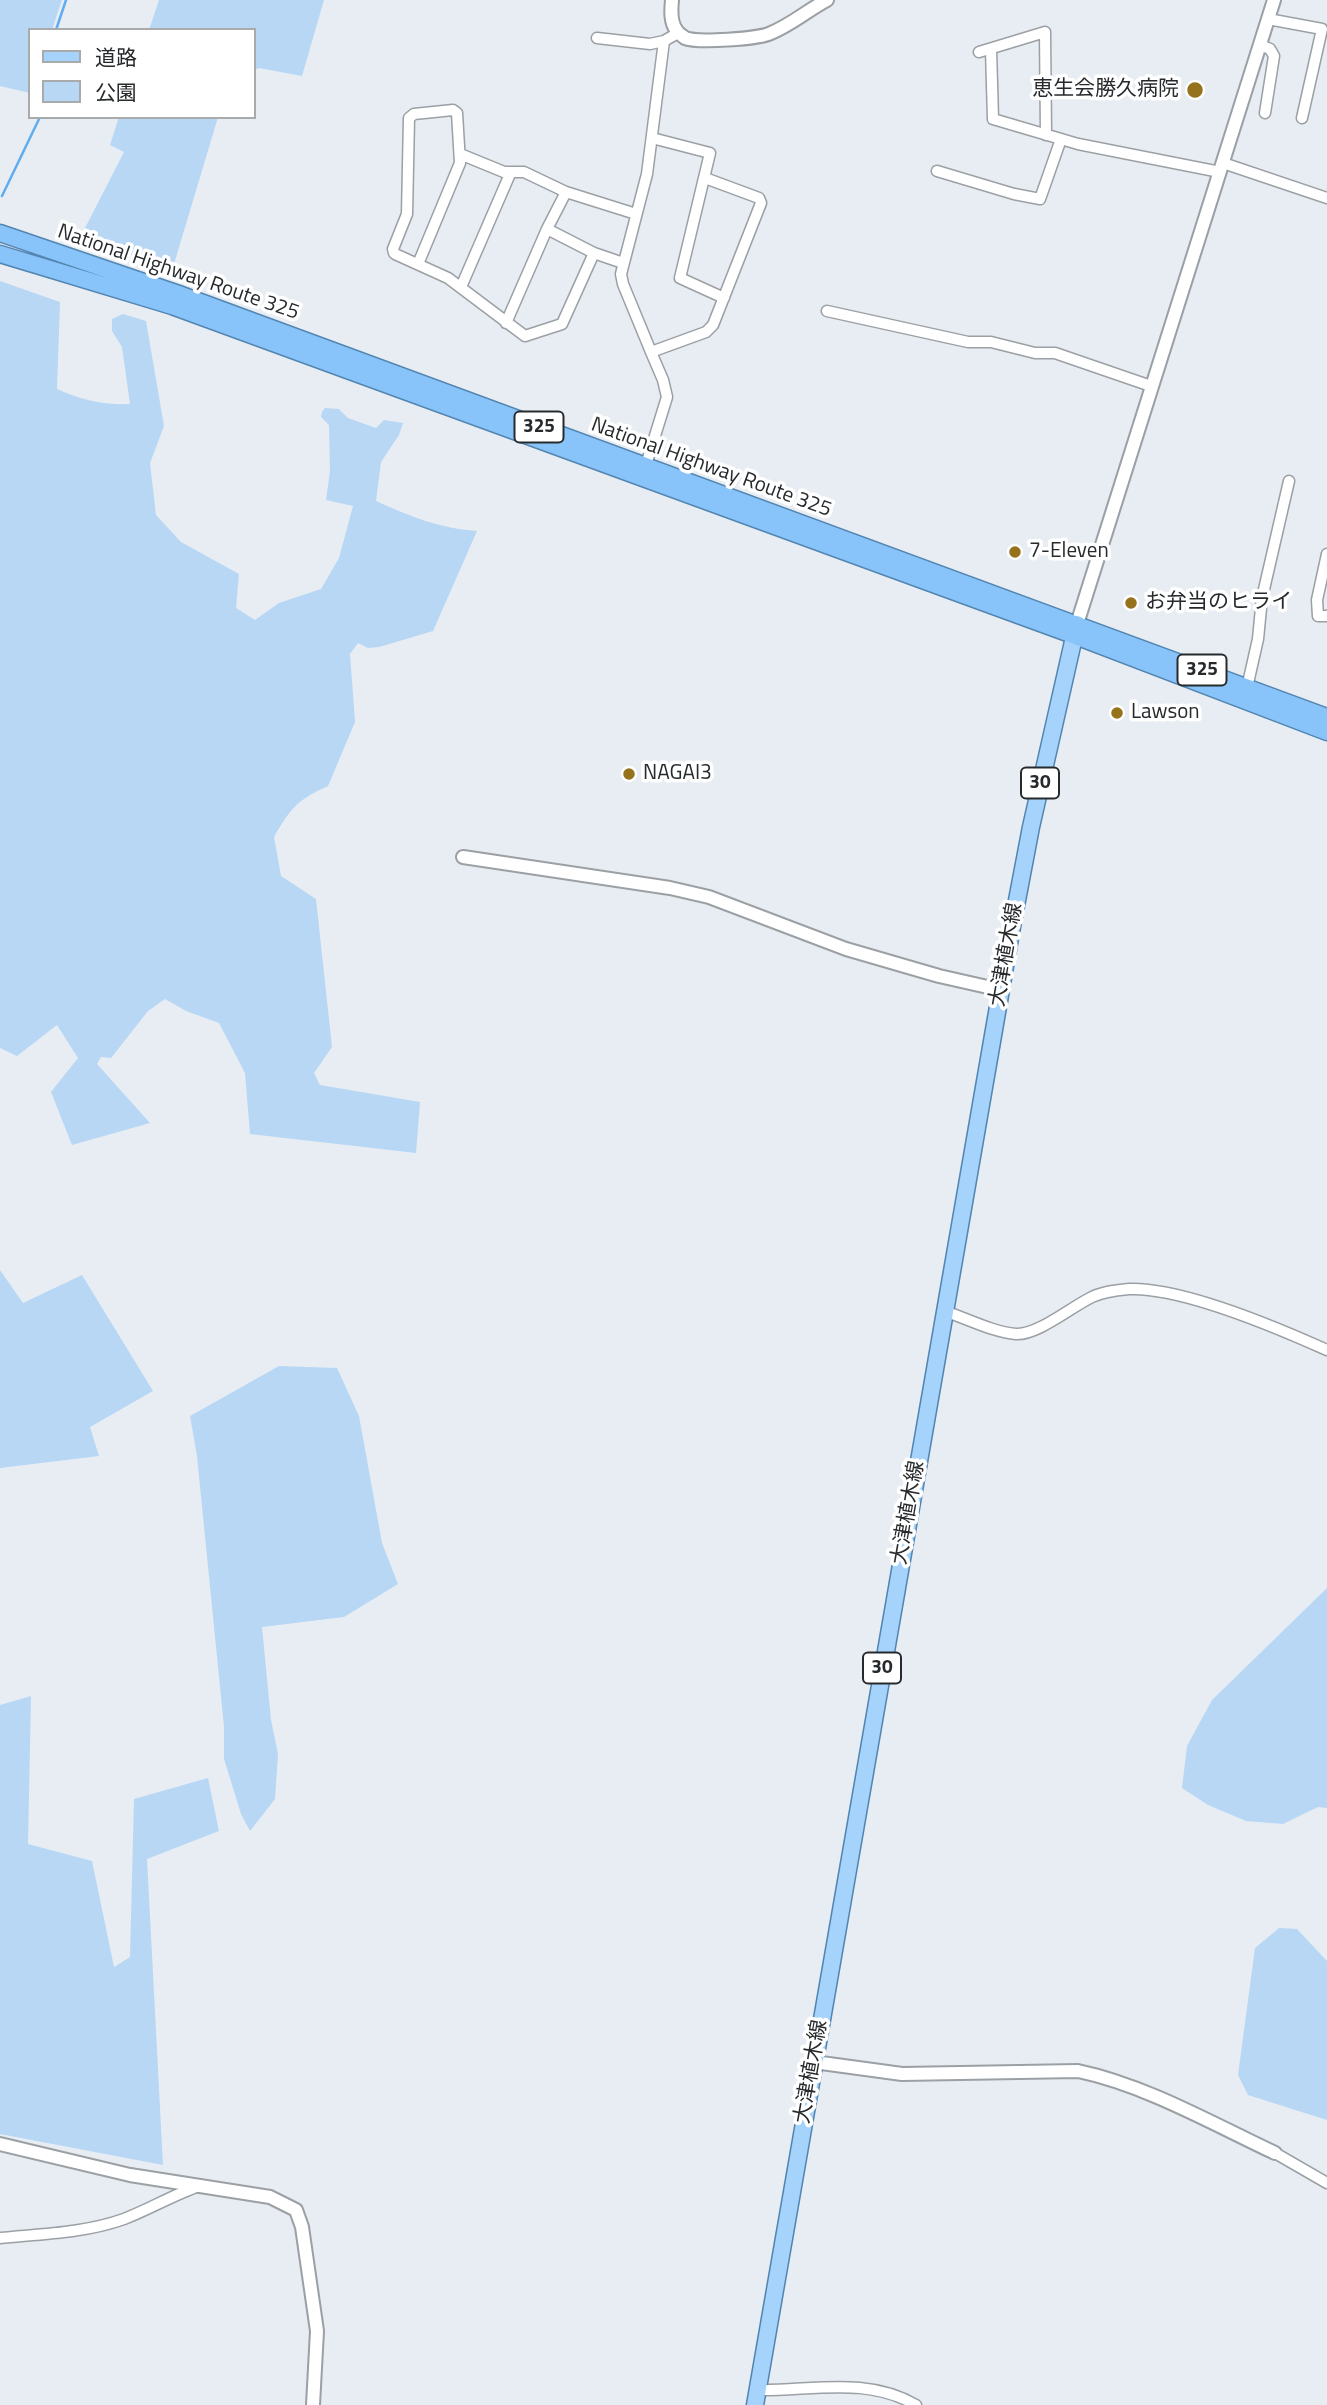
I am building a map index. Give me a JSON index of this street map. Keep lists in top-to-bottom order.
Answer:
{
  "streets": {
    "highway": ["National Highway Route 325", "325"],
    "main road": ["30", "大津植木線"]
  },
  "crossings": [
    ["National Highway Route 325", "大津植木線"]
  ],
  "places": [
    "恵生会勝久病院",
    "7-Eleven",
    "お弁当のヒライ",
    "Lawson",
    "NAGAI3"
  ],
  "legend": ["道路", "公園"]
}
